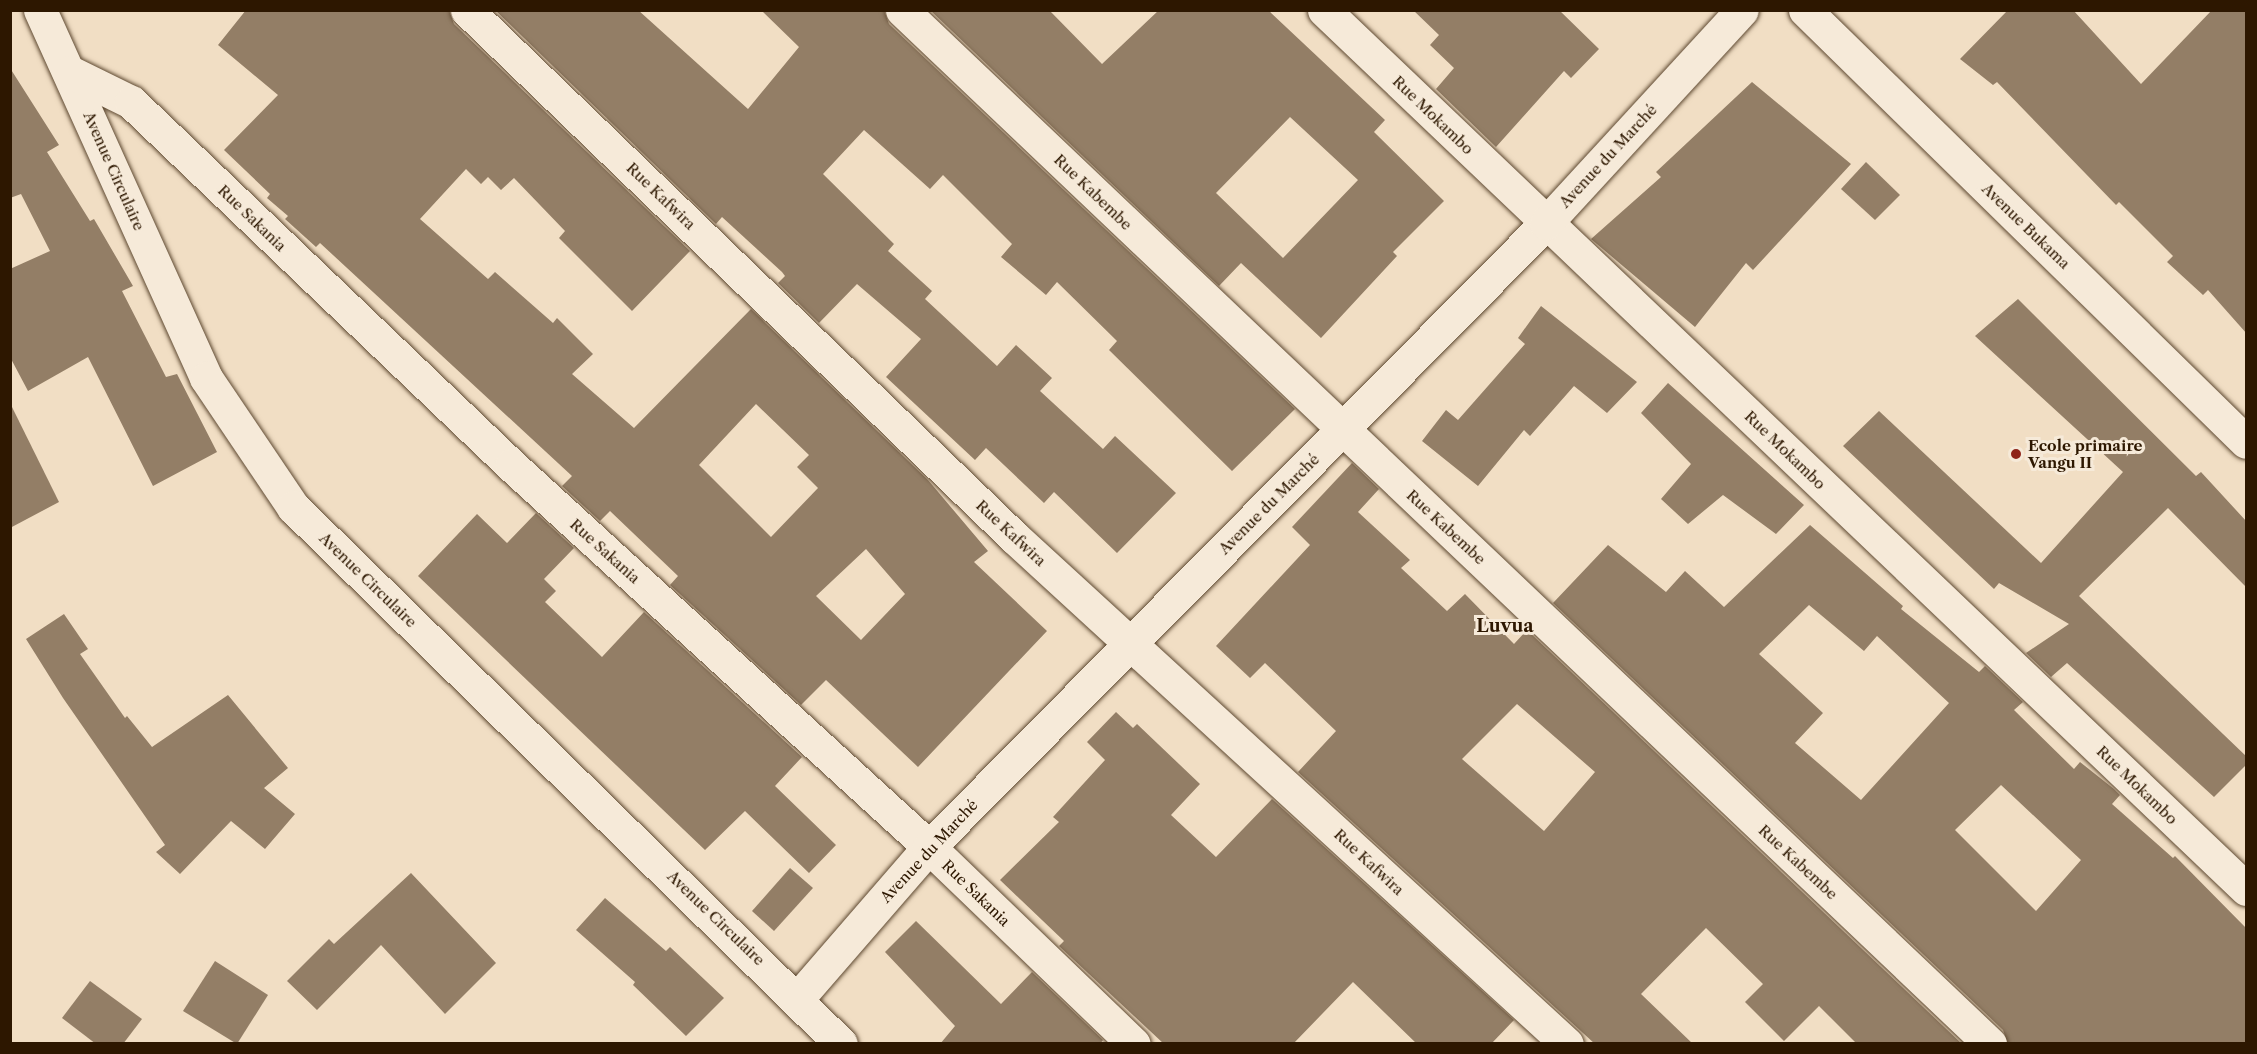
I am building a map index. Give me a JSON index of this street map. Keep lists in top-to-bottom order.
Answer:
{
  "streets": {
    "street": [
      "Rue Mokambo",
      "Avenue du Marché",
      "Avenue Circulaire",
      "Rue Kabembe",
      "Rue Kafwira",
      "Rue Sakania",
      "Avenue Bukama"
    ]
  },
  "crossings": [
    ["Rue Mokambo", "Avenue du Marché"],
    ["Avenue du Marché", "Avenue Circulaire"],
    ["Avenue du Marché", "Rue Kabembe"],
    ["Avenue du Marché", "Rue Kafwira"],
    ["Avenue du Marché", "Rue Sakania"],
    ["Avenue Circulaire", "Rue Sakania"]
  ],
  "districts": ["Luvua"],
  "places": ["Ecole primaire Vangu II"]
}
